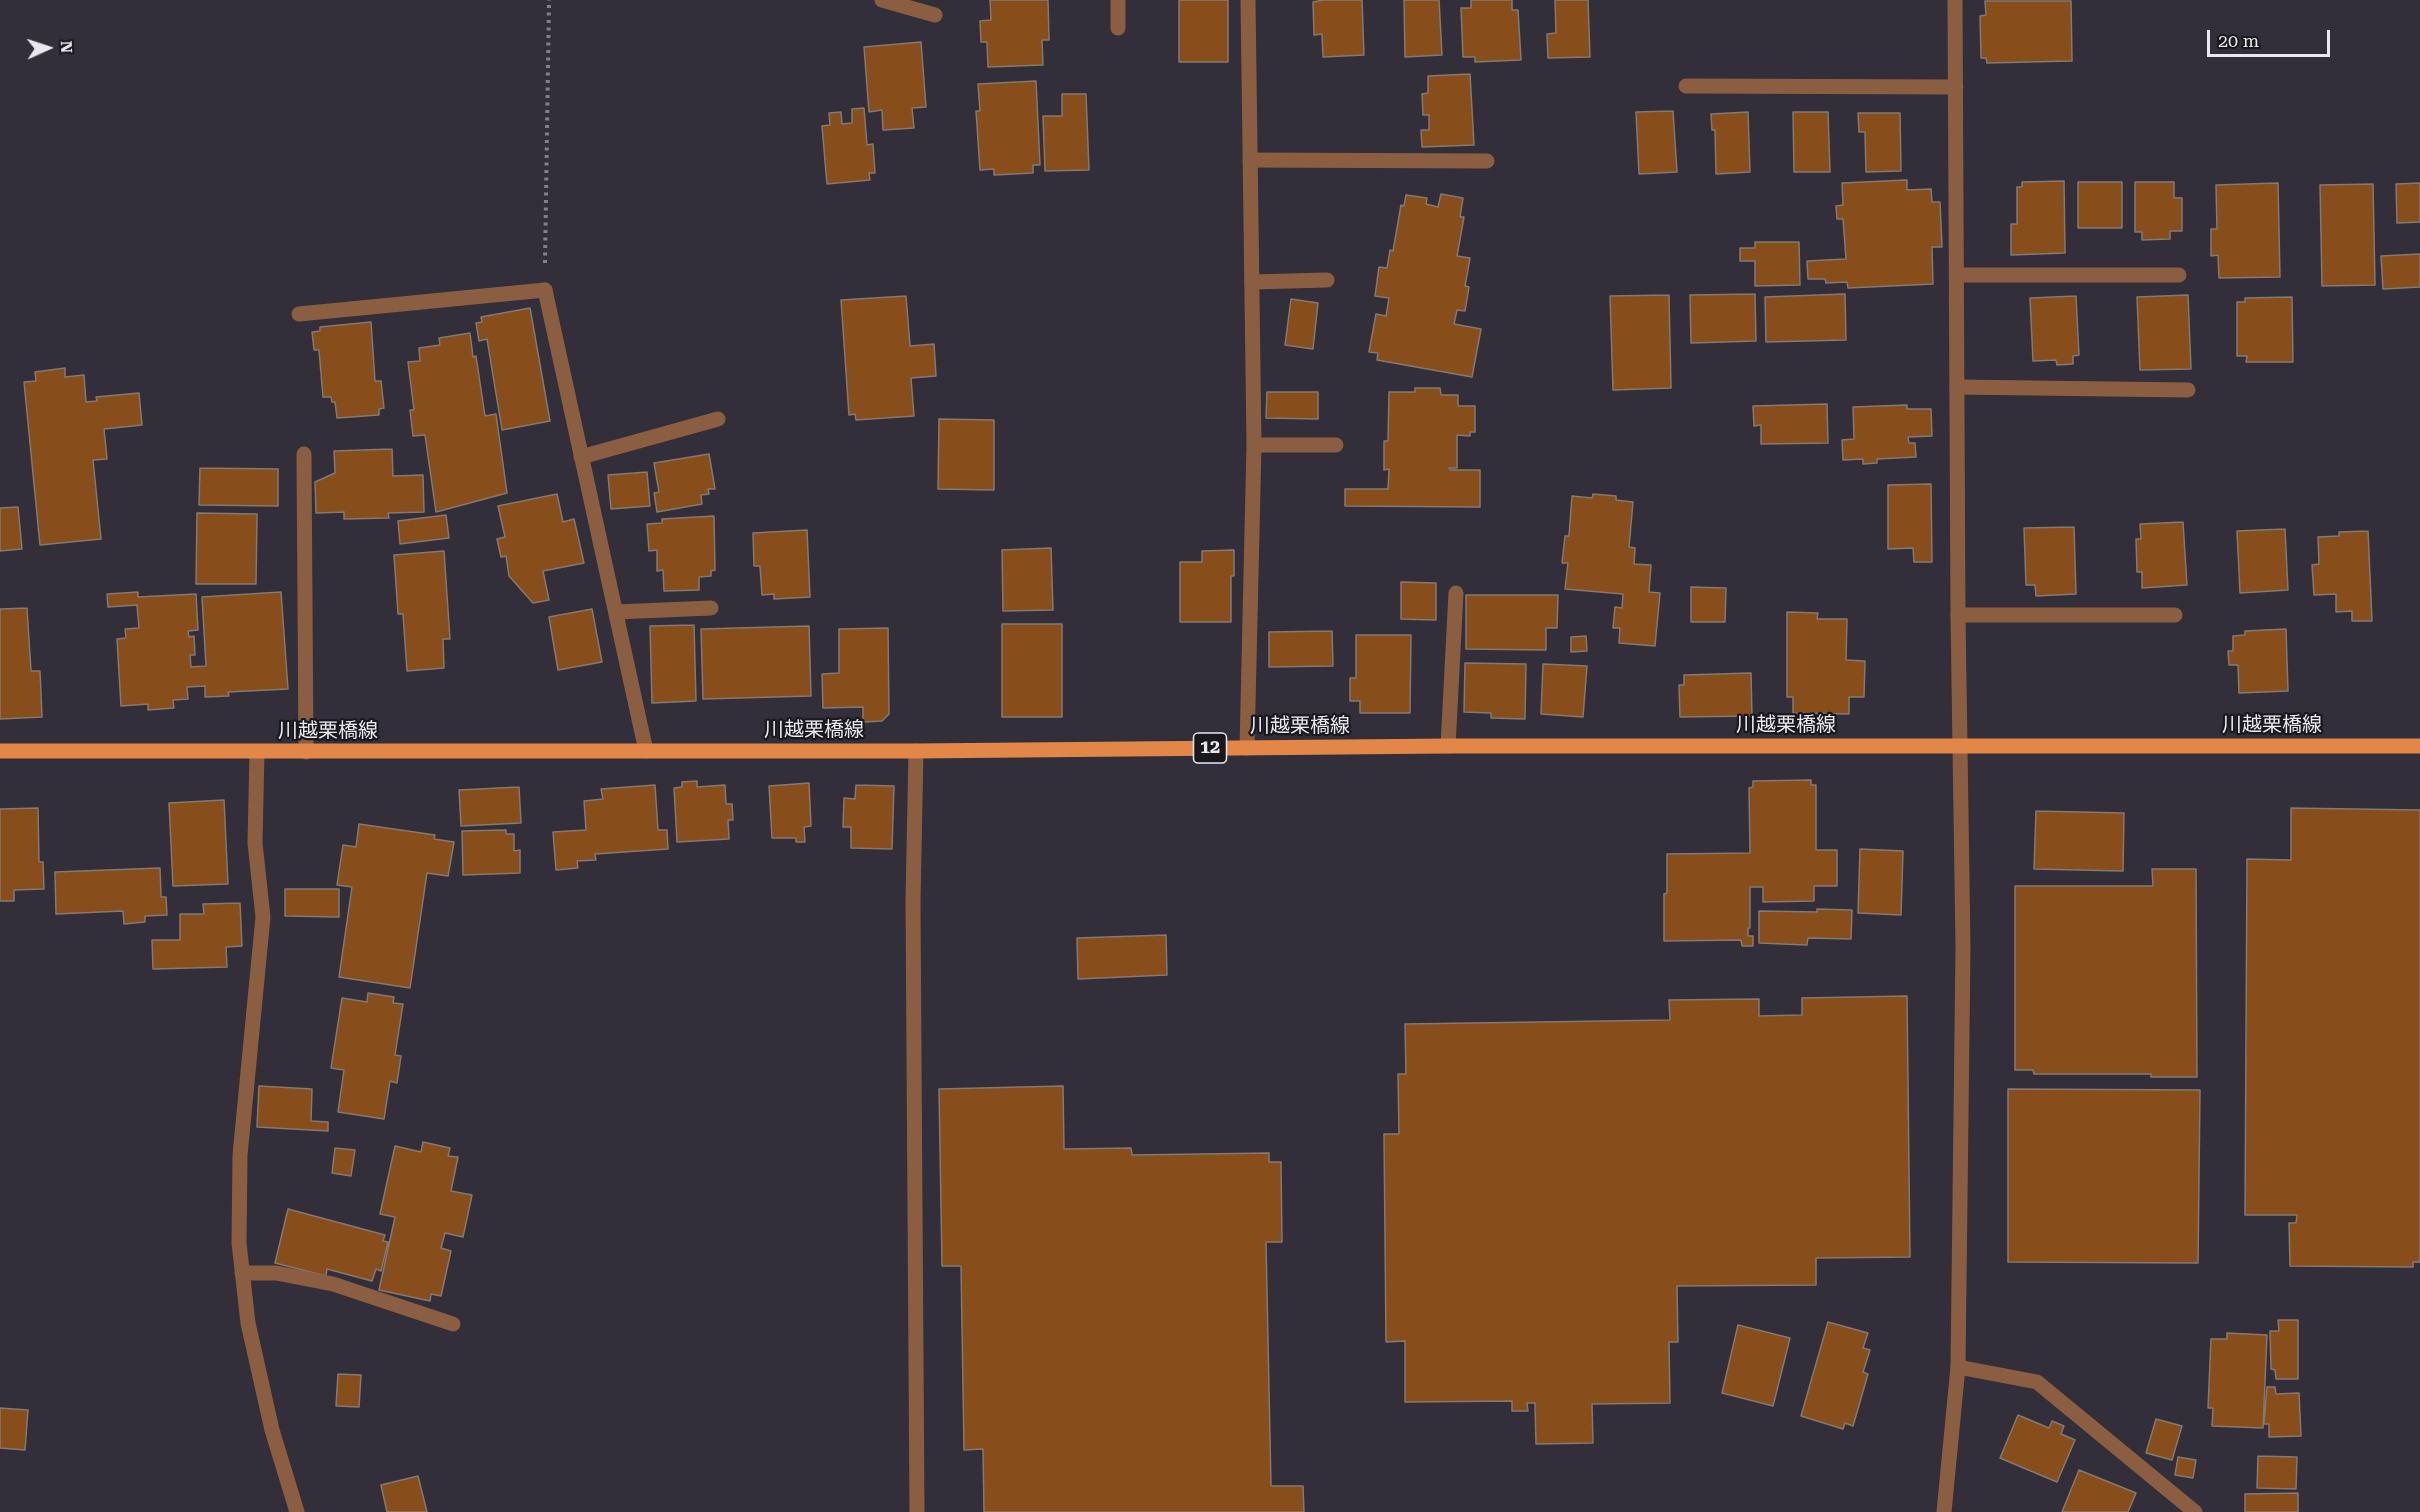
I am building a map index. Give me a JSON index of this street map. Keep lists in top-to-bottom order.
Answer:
{
  "streets": {
    "main road": ["川越栗橋線", "12"]
  },
  "scale_bar": "20 m",
  "north": "right"
}
